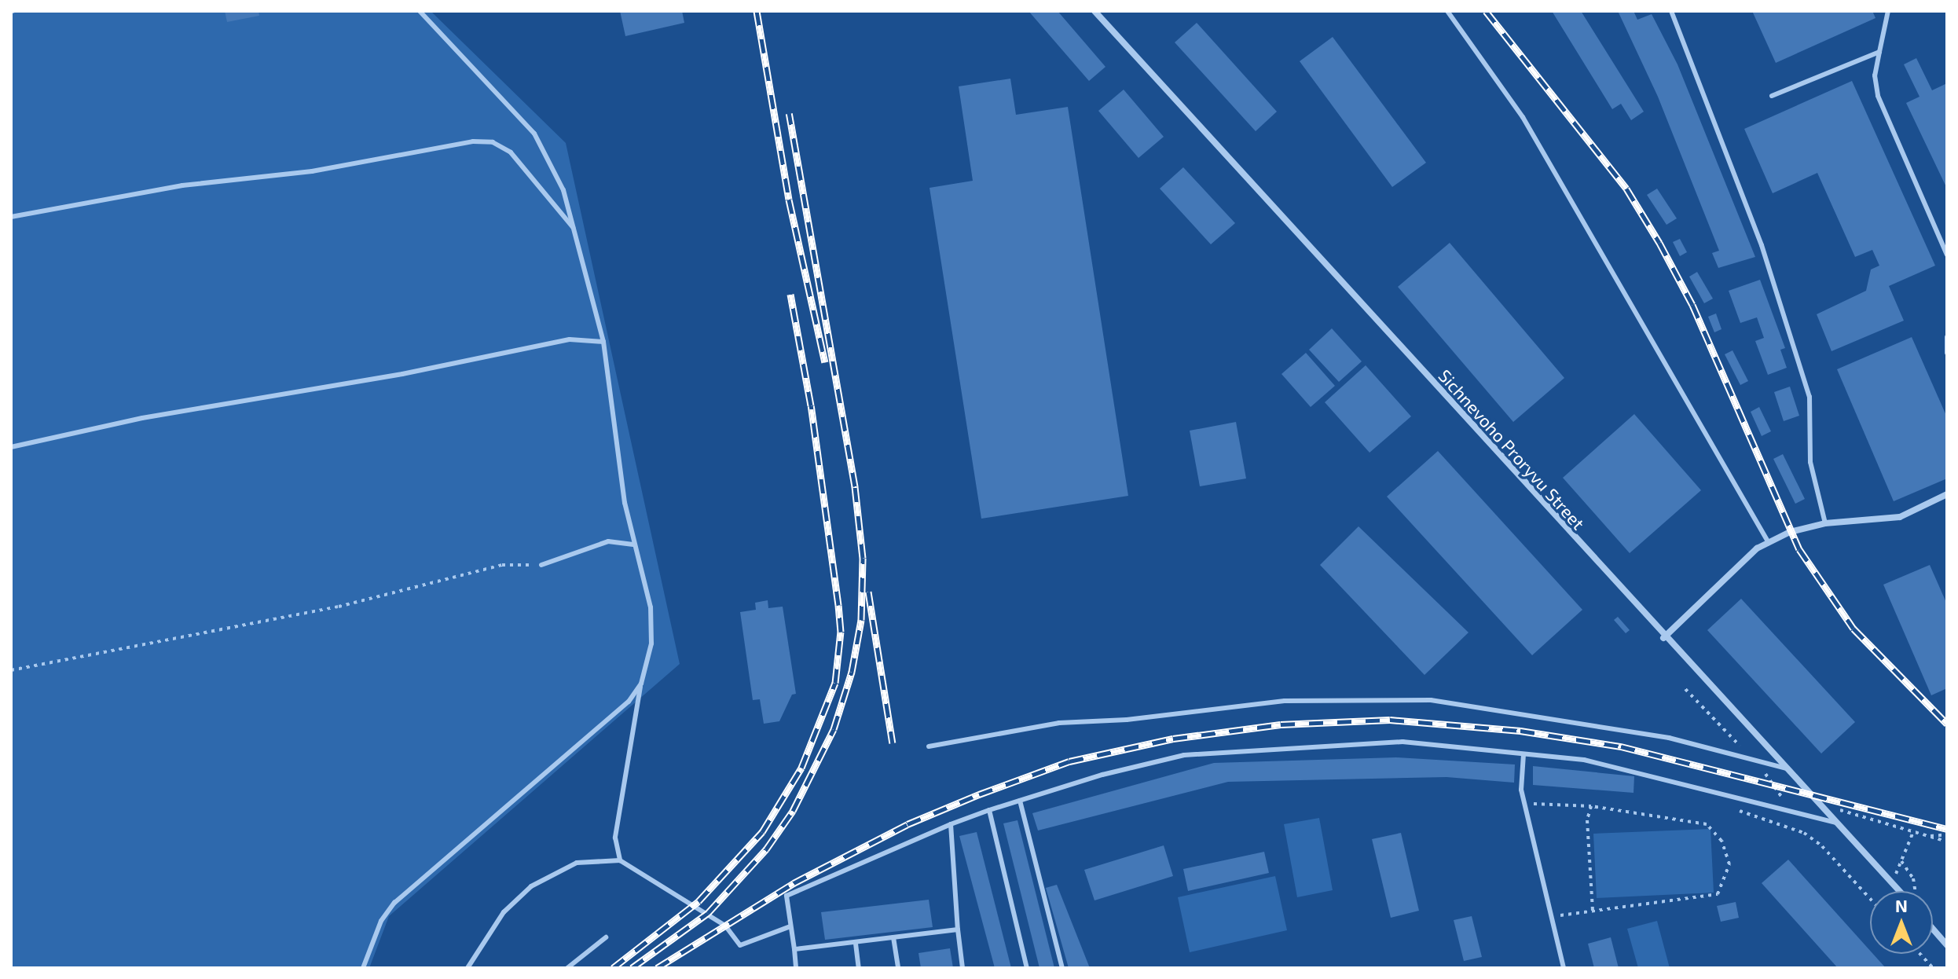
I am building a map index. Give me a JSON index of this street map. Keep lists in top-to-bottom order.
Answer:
{
  "streets": {
    "street": ["Sichnevoho Proryvu Street"]
  },
  "north": "top"
}
